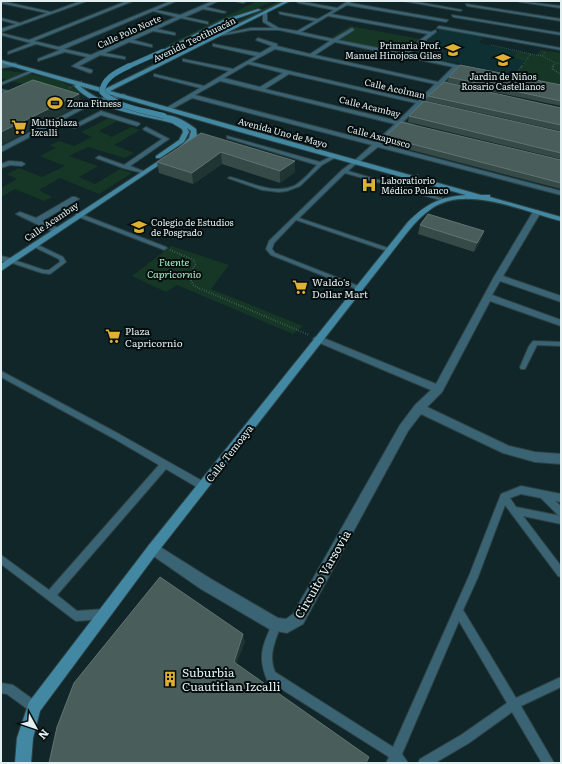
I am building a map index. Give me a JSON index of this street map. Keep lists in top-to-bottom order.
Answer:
{
  "streets": {
    "main road": [
      "Avenida Teotihuacán",
      "Calle Acambay",
      "Avenida Uno de Mayo",
      "Calle Temoaya"
    ],
    "street": [
      "Calle Polo Norte",
      "Calle Acolman",
      "Calle Axapusco",
      "Circuito Varsovia"
    ]
  },
  "crossings": [
    ["Avenida Teotihuacán", "Calle Acambay"],
    ["Avenida Teotihuacán", "Avenida Uno de Mayo"],
    ["Calle Acambay", "Avenida Uno de Mayo"],
    ["Avenida Uno de Mayo", "Calle Temoaya"],
    ["Avenida Uno de Mayo", "Circuito Varsovia"]
  ],
  "parks": ["Fuente Capricornio"],
  "places": {
    "school or university": ["Primaria Prof. Manuel Hinojosa Giles", "Jardin de Niños Rosario Castellanos", "Colegio de Estudios de Posgrado"],
    "sports": ["Zona Fitness"],
    "supermarket": ["Multiplaza Izcalli", "Waldo's Dollar Mart", "Plaza Capricornio"],
    "hospital": ["Laboratiorio Médico Polanco"],
    "building": ["Suburbia Cuautitlan Izcalli"]
  },
  "north": "bottom right"
}
